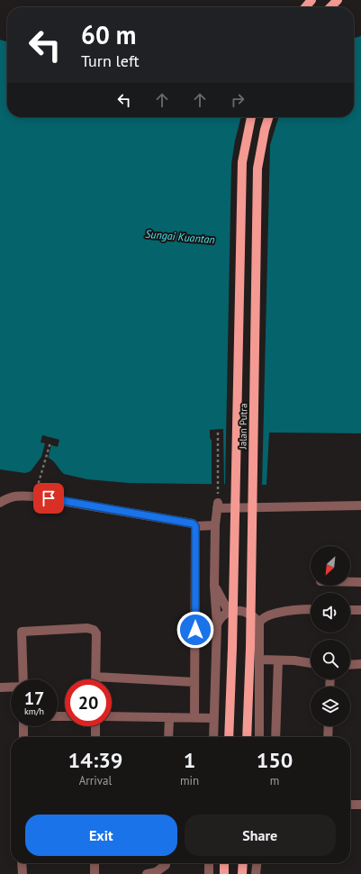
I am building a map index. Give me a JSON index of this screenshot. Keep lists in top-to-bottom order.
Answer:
{
  "streets": {
    "main road": ["Jalan Putra"]
  },
  "water": ["Sungai Kuantan"],
  "north": "bottom left",
  "page": {
    "turn": ["60 m", "Turn left"],
    "speed": "17 km/h",
    "limit": "20",
    "eta": [
      "14:39",
      "Arrival",
      "1",
      "min",
      "150",
      "m"
    ],
    "buttons": ["Exit", "Share"]
  }
}
